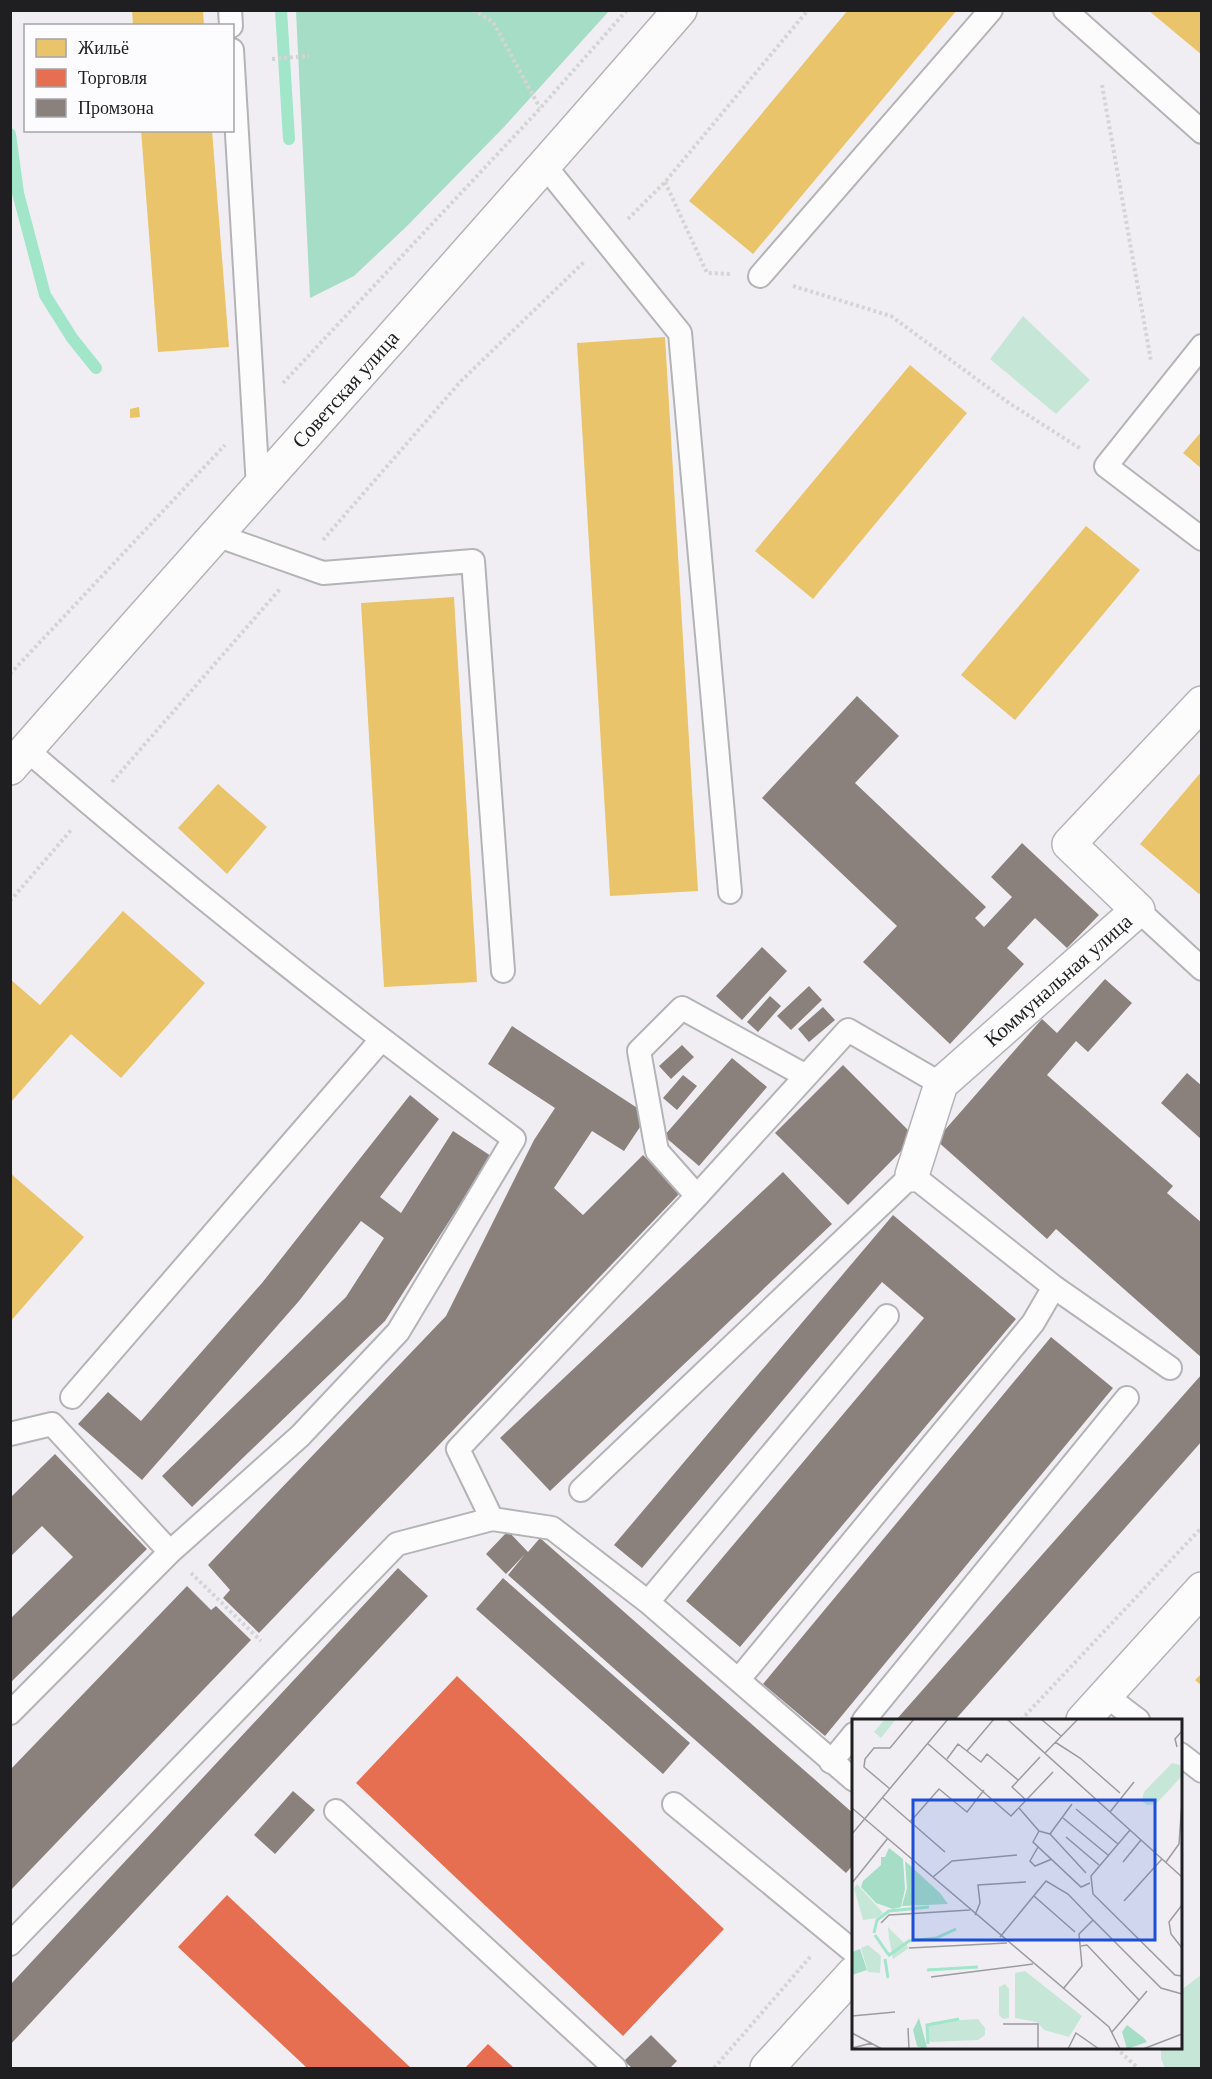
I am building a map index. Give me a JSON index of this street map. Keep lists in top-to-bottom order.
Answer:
{
  "streets": {
    "street": ["Советская улица", "Коммунальная улица"]
  },
  "legend": ["Жильё", "Торговля", "Промзона"]
}
